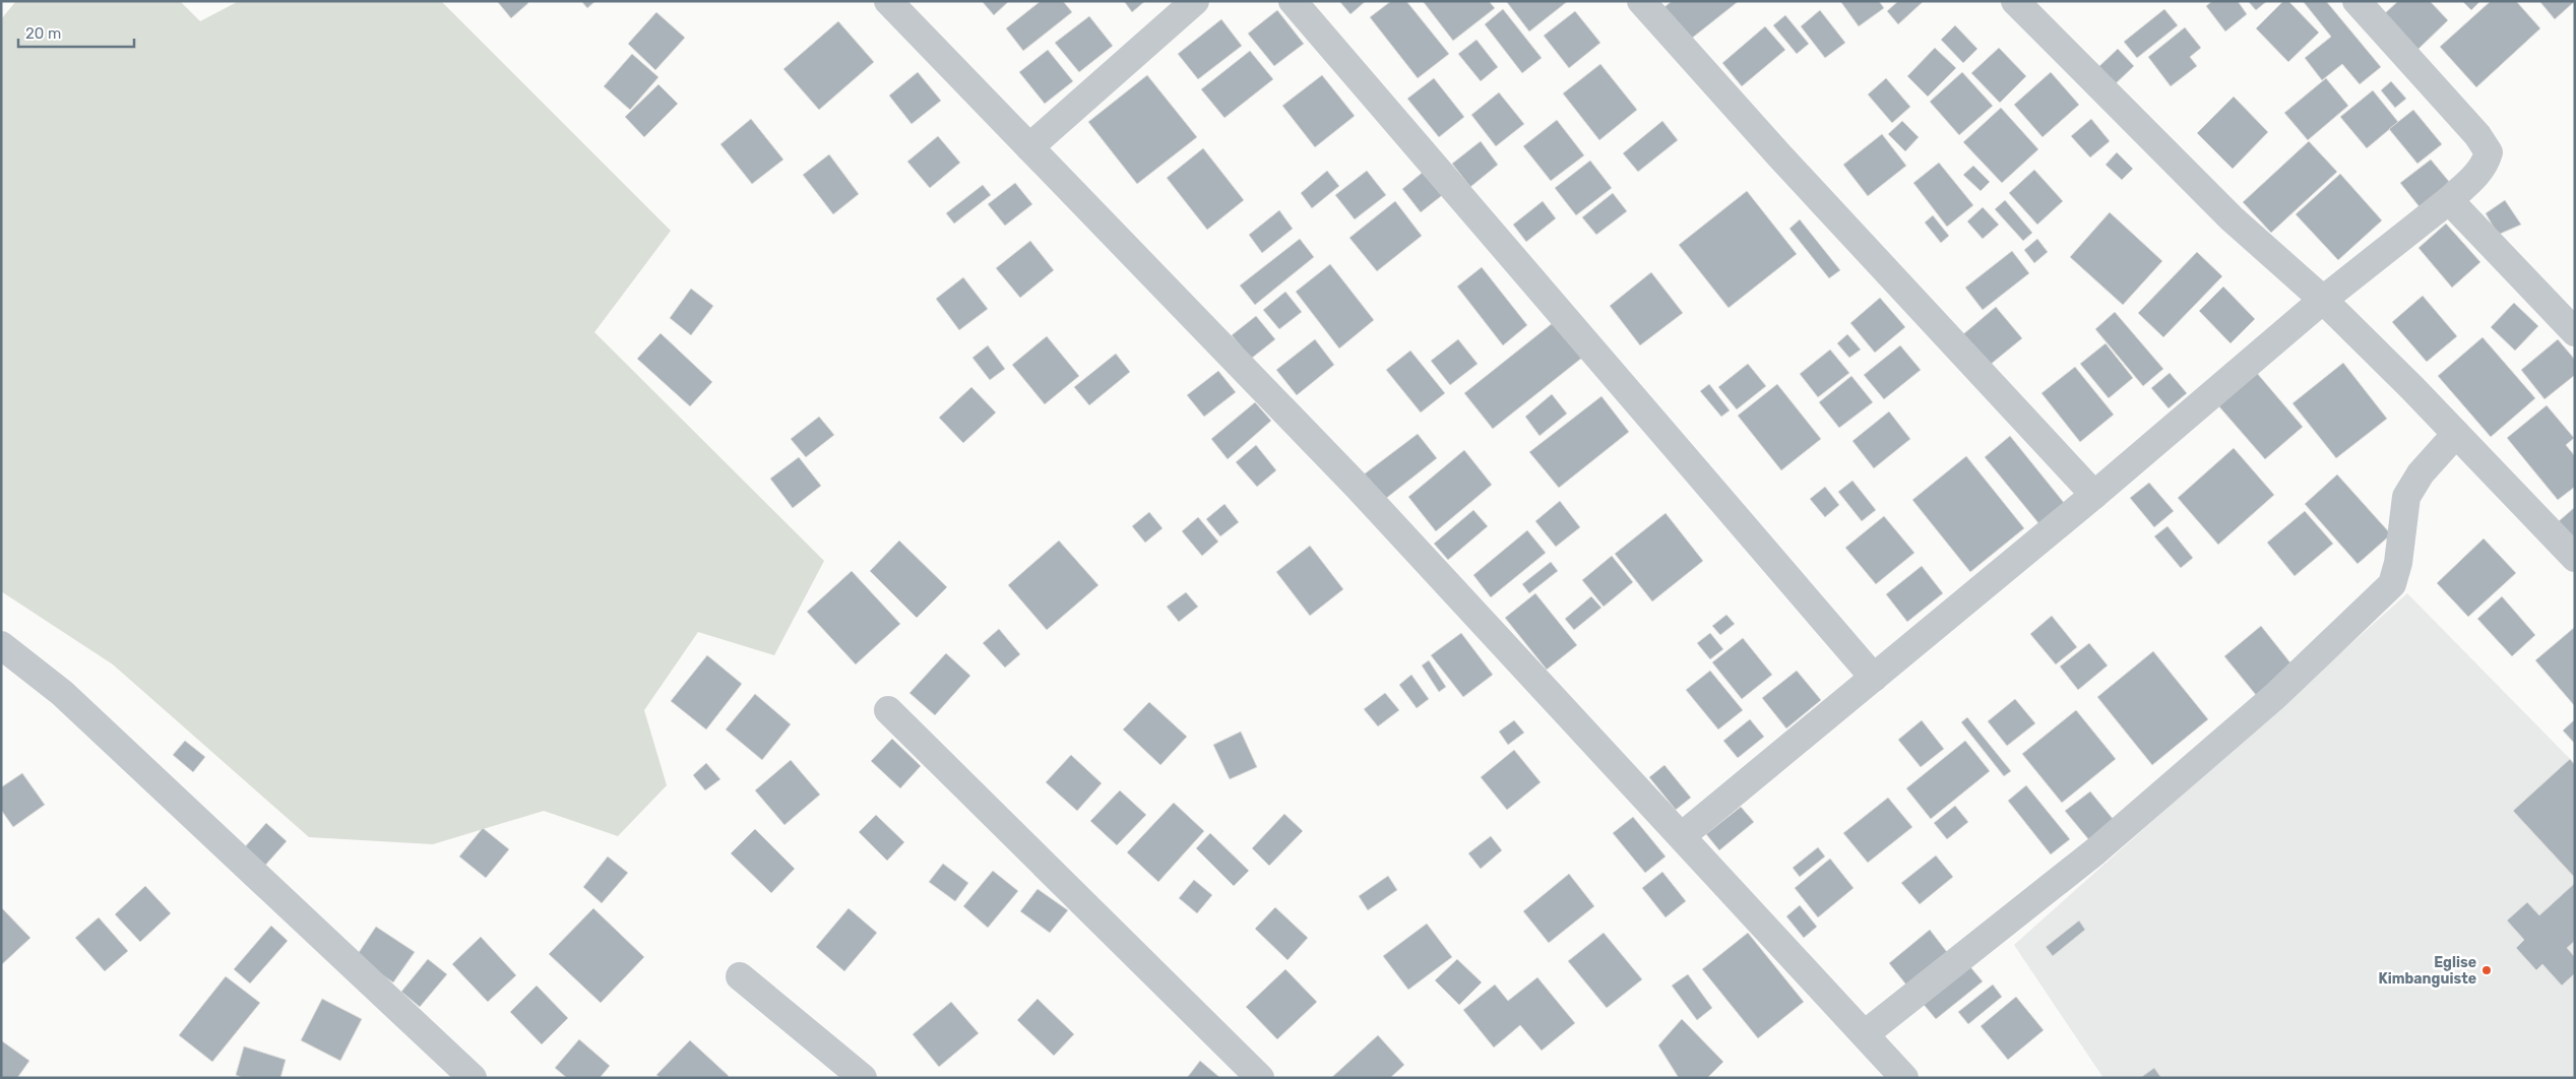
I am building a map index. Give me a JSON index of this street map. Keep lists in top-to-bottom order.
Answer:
{
  "places": ["Eglise Kimbanguiste"],
  "scale_bar": "20 m"
}
